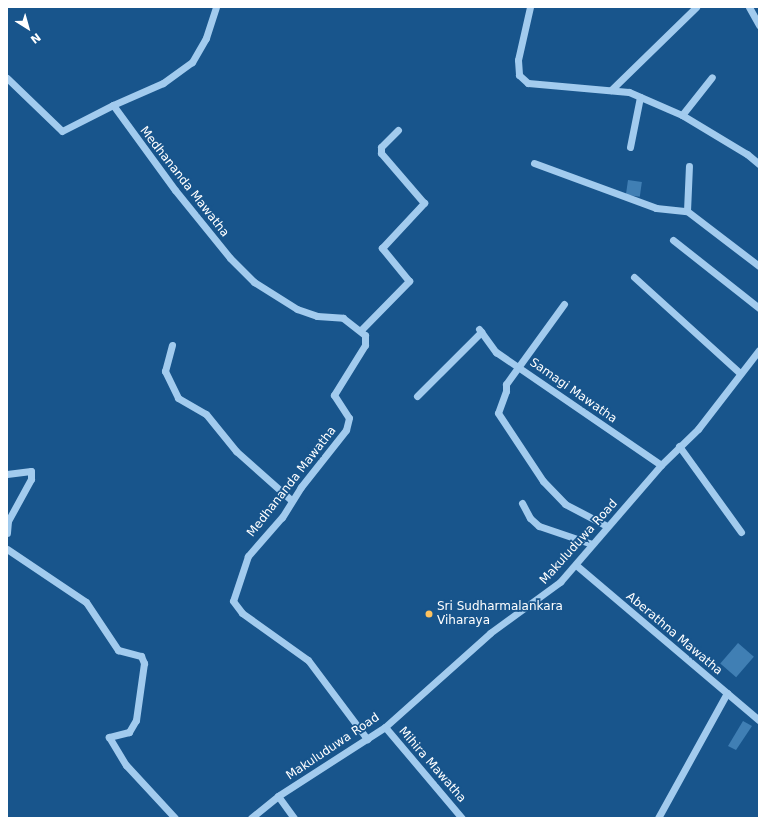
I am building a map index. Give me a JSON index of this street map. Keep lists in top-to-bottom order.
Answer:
{
  "streets": {
    "street": [
      "Medhananda Mawatha",
      "Samagi Mawatha",
      "Makuluduwa Road",
      "Aberathna Mawatha",
      "Mihira Mawatha"
    ]
  },
  "crossings": [
    ["Medhananda Mawatha", "Makuluduwa Road"],
    ["Samagi Mawatha", "Makuluduwa Road"],
    ["Makuluduwa Road", "Aberathna Mawatha"],
    ["Makuluduwa Road", "Mihira Mawatha"]
  ],
  "places": ["Sri Sudharmalankara Viharaya"],
  "north": "bottom right"
}
